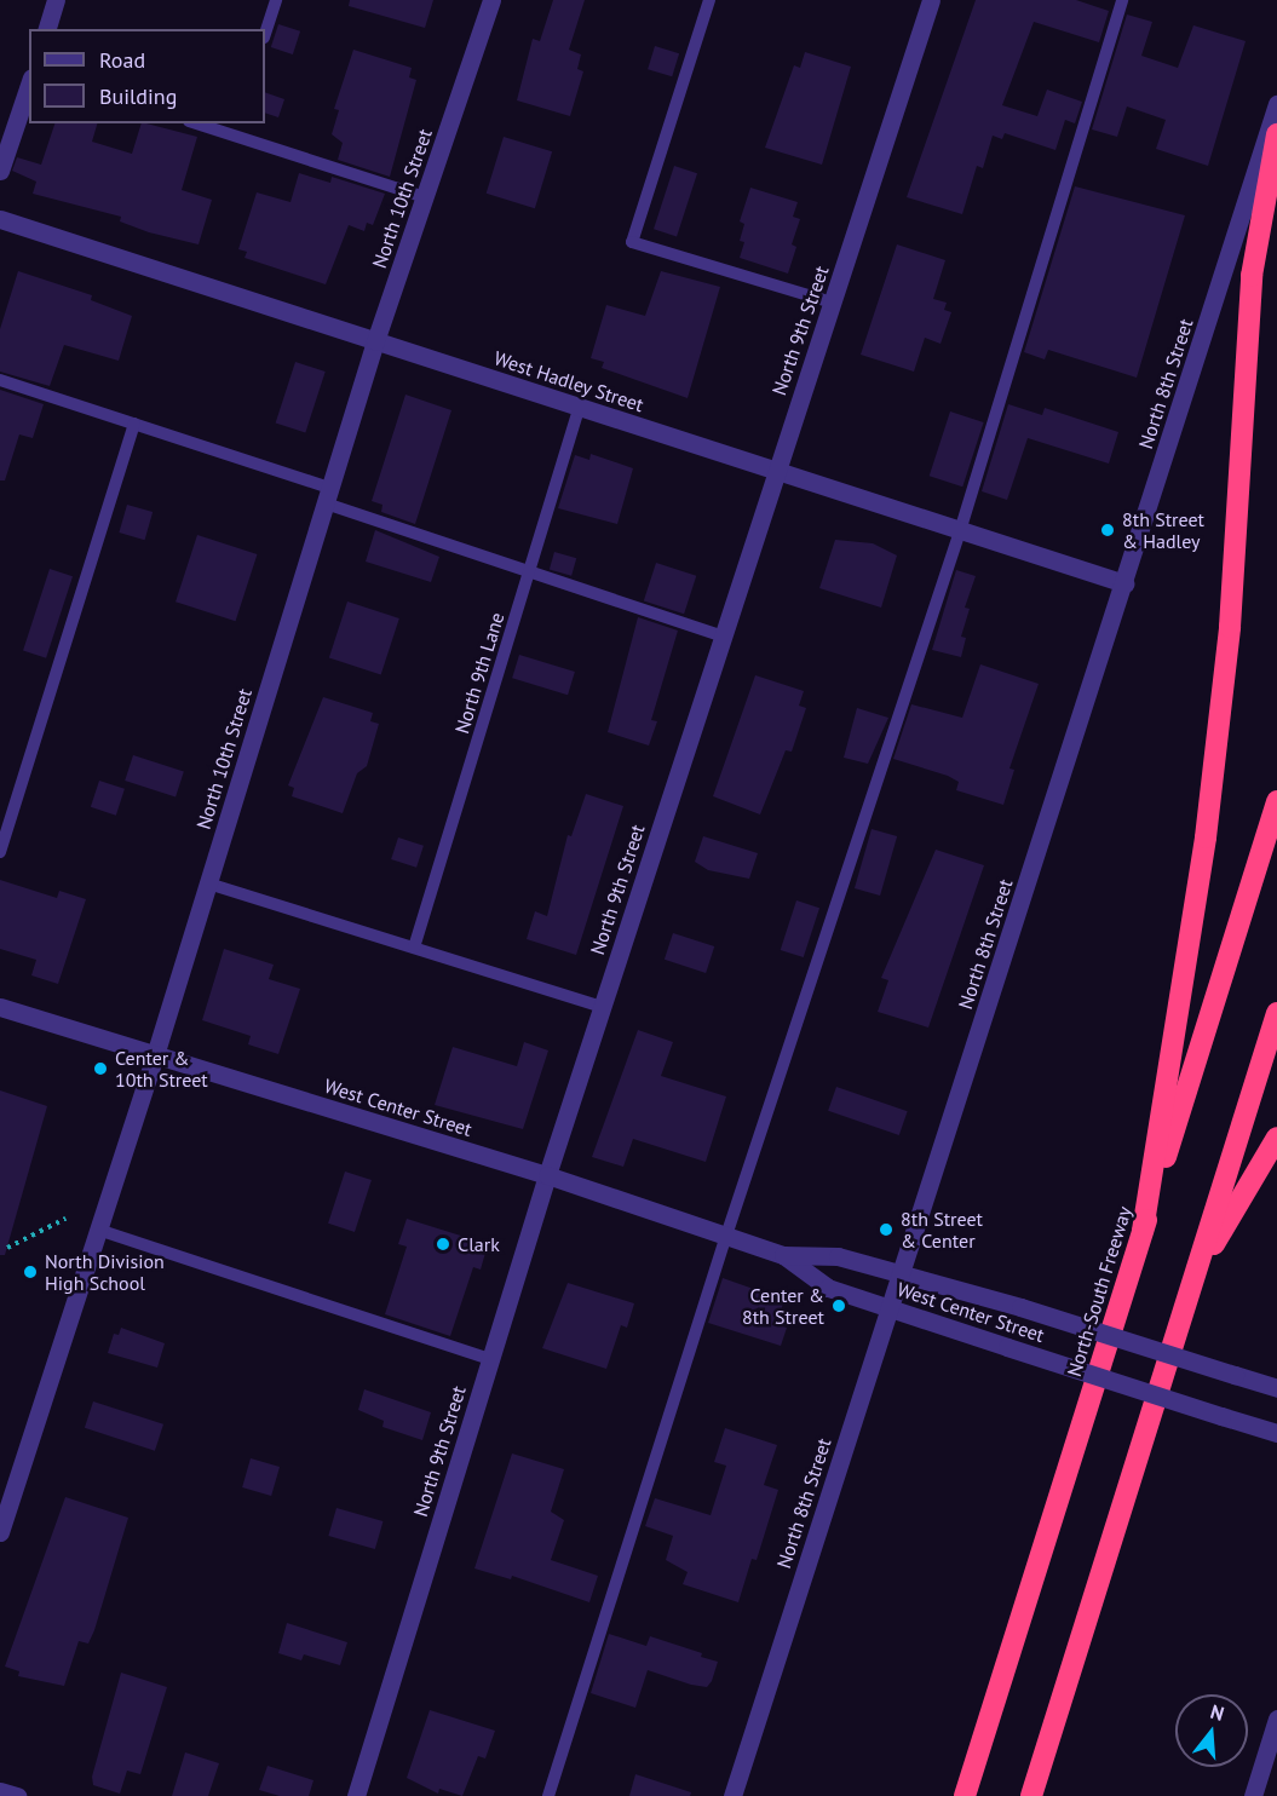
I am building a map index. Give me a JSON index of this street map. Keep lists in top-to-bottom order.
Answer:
{
  "streets": {
    "highway": ["North-South Freeway"],
    "street": [
      "North 10th Street",
      "North 9th Street",
      "West Hadley Street",
      "North 8th Street",
      "West Center Street"
    ],
    "lane": ["North 9th Lane"]
  },
  "crossings": [
    ["North 10th Street", "West Hadley Street"],
    ["North 10th Street", "West Center Street"],
    ["North 9th Street", "West Hadley Street"],
    ["North 9th Street", "West Center Street"],
    ["West Hadley Street", "North 8th Street"],
    ["West Hadley Street", "North 9th Lane"],
    ["North 8th Street", "West Center Street"]
  ],
  "places": [
    "8th Street & Hadley",
    "Center & 10th Street",
    "8th Street & Center",
    "Clark",
    "North Division High School",
    "Center & 8th Street"
  ],
  "legend": ["Road", "Building"],
  "north": "top"
}
